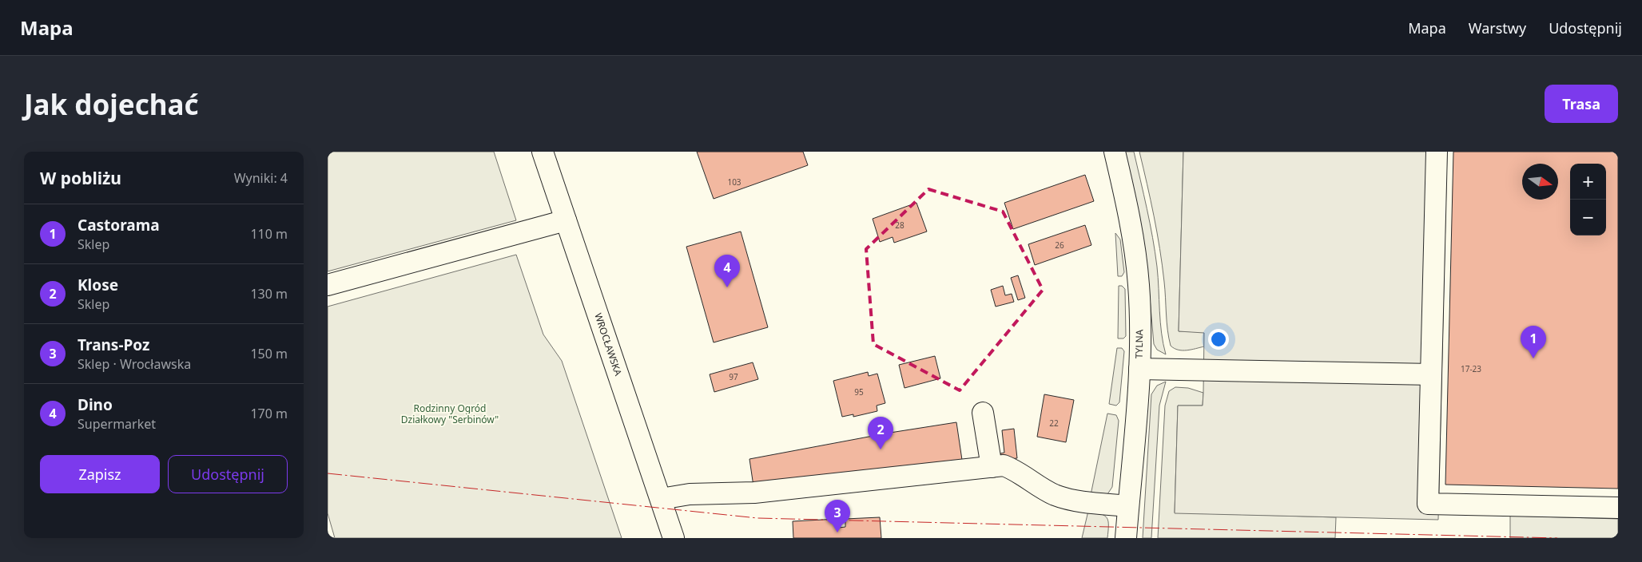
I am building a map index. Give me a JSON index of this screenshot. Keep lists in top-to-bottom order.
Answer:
{
  "streets": {
    "street": ["WROCŁAWSKA", "TYLNA"]
  },
  "parks": ["Rodzinny Ogród Działkowy \"Serbinów\""],
  "house_numbers": [
    "103",
    "28",
    "26",
    "17-23",
    "97",
    "95",
    "22"
  ],
  "north": "right",
  "page": {
    "header": "Mapa",
    "nav": ["Mapa", "Warstwy", "Udostępnij"],
    "buttons": [
      "Trasa",
      ["Zapisz", "Udostępnij"]
    ],
    "title": "Jak dojechać",
    "heading": ["W pobliżu", "Wyniki: 4"],
    "map_buttons": ["+", "−"],
    "list": [
      {
        "mark": "1",
        "name": "Castorama",
        "note": "Sklep",
        "value": "110 m"
      },
      {
        "mark": "2",
        "name": "Klose",
        "note": "Sklep",
        "value": "130 m"
      },
      {
        "mark": "3",
        "name": "Trans-Poz",
        "note": "Sklep · Wrocławska",
        "value": "150 m"
      },
      {
        "mark": "4",
        "name": "Dino",
        "note": "Supermarket",
        "value": "170 m"
      }
    ],
    "pins": [
      "4",
      "1",
      "2",
      "3"
    ]
  }
}
